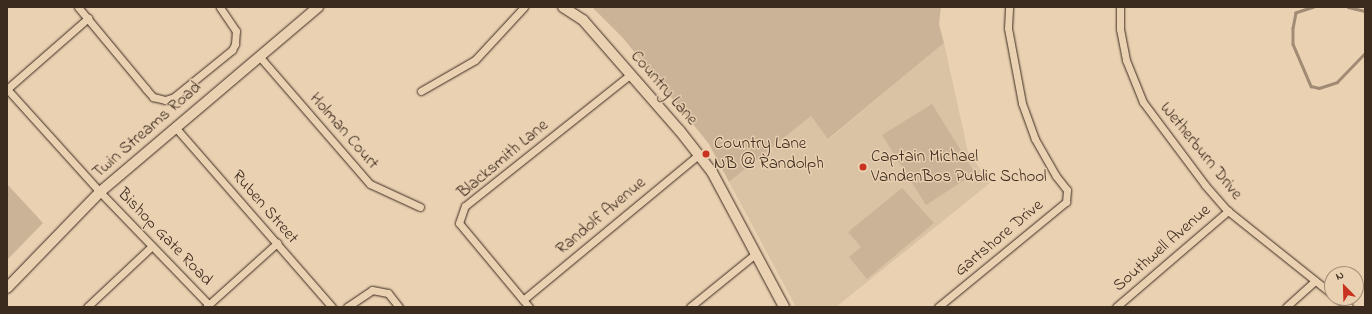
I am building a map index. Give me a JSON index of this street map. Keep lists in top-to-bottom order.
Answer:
{
  "streets": {
    "street": [
      "Country Lane",
      "Twin Streams Road",
      "Holman Court",
      "Wetherburn Drive",
      "Blacksmith Lane",
      "Ruben Street",
      "Randolf Avenue",
      "Bishop Gate Road",
      "Gartshore Drive",
      "Southwell Avenue"
    ]
  },
  "crossings": [
    ["Country Lane", "Blacksmith Lane"],
    ["Country Lane", "Randolf Avenue"],
    ["Twin Streams Road", "Holman Court"],
    ["Twin Streams Road", "Ruben Street"],
    ["Twin Streams Road", "Bishop Gate Road"],
    ["Wetherburn Drive", "Southwell Avenue"],
    ["Blacksmith Lane", "Randolf Avenue"]
  ],
  "places": ["Country Lane NB @ Randolph", "Captain Michael VandenBos Public School"],
  "north": "top left"
}
